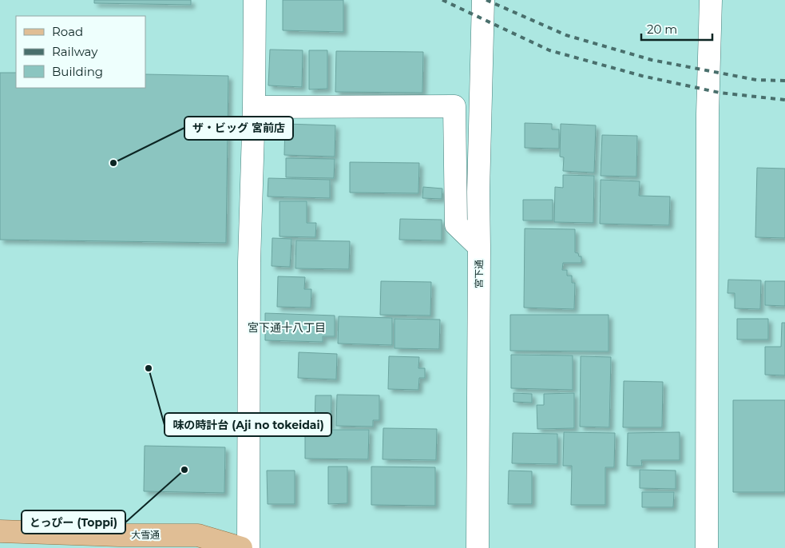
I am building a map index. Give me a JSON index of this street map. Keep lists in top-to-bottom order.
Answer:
{
  "streets": {
    "main road": ["大雪通"],
    "street": ["宮下通"]
  },
  "districts": ["宮下通十八丁目"],
  "places": ["ザ・ビッグ 宮前店", "味の時計台 (Aji no tokeidai)", "とっぴー (Toppi)"],
  "legend": ["Road", "Railway", "Building"],
  "scale_bar": "20 m"
}
